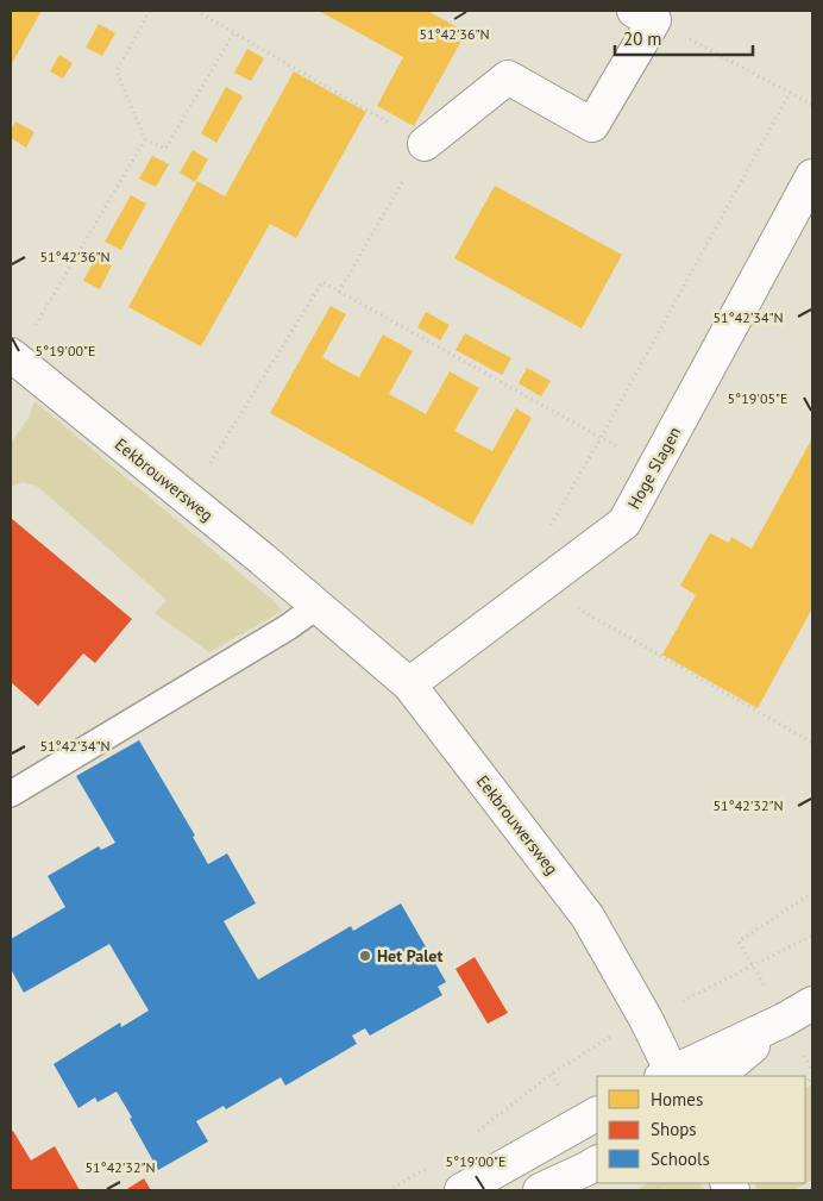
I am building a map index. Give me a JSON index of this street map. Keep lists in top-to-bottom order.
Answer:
{
  "streets": {
    "street": ["Hoge Slagen", "Eekbrouwersweg"]
  },
  "crossings": [
    ["Hoge Slagen", "Eekbrouwersweg"]
  ],
  "places": ["Het Palet"],
  "legend": ["Homes", "Shops", "Schools"],
  "scale_bar": "20 m",
  "coordinates": [
    "51°42'36\"N",
    "51°42'34\"N",
    "5°19'00\"E",
    "5°19'05\"E",
    "51°42'32\"N"
  ]
}
